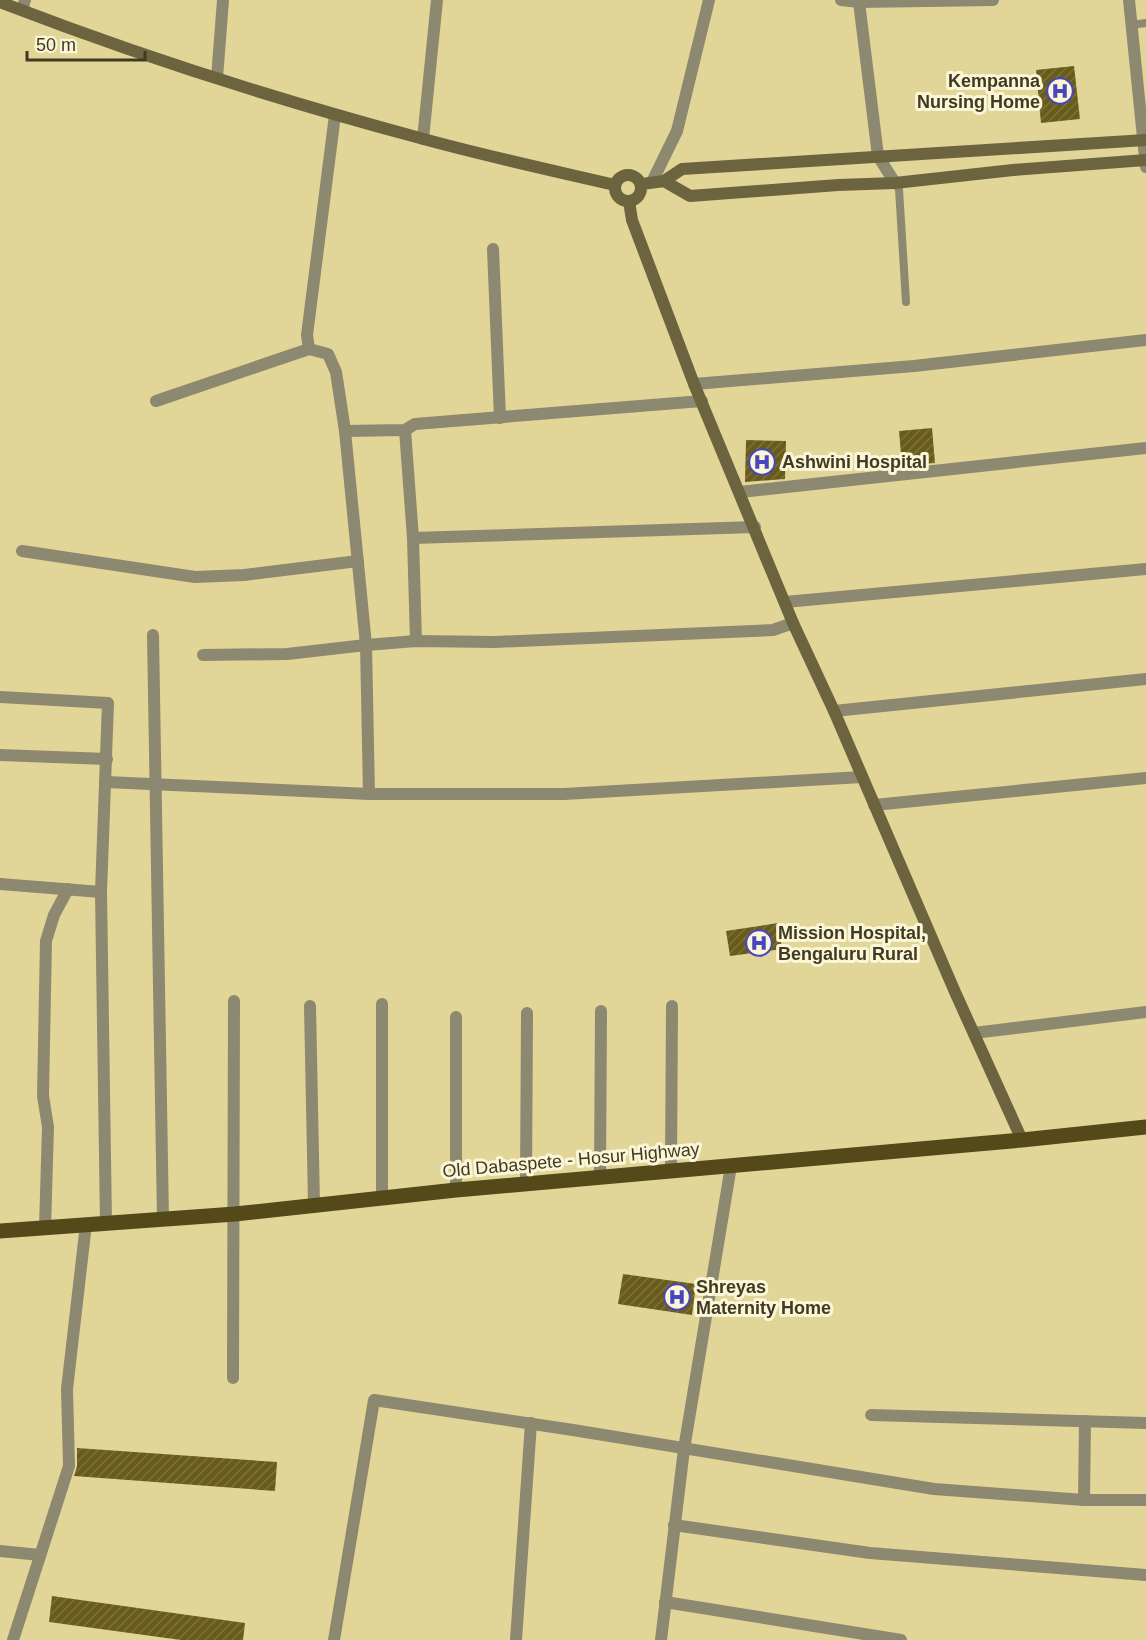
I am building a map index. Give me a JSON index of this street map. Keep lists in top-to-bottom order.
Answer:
{
  "streets": {
    "main road": ["Old Dabaspete - Hosur Highway"]
  },
  "places": {
    "hospital": [
      "Kempanna Nursing Home",
      "Ashwini Hospital",
      "Mission Hospital, Bengaluru Rural",
      "Shreyas Maternity Home"
    ]
  },
  "scale_bar": "50 m"
}
